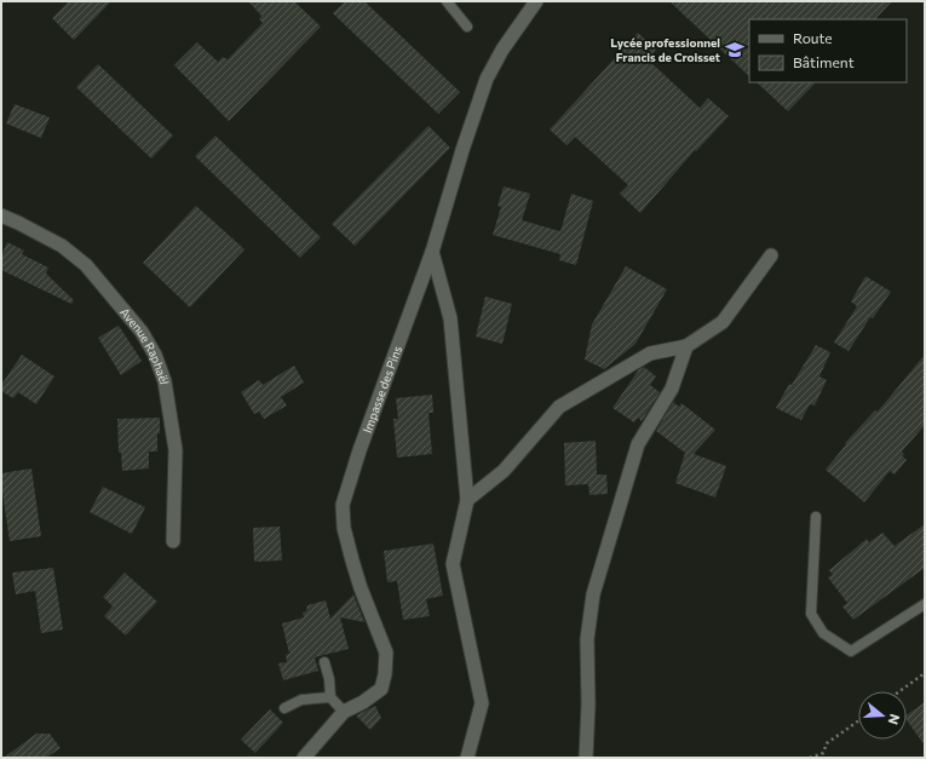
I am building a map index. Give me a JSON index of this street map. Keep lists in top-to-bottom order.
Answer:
{
  "streets": {
    "street": ["Avenue Raphaël", "Impasse des Pins"]
  },
  "places": {
    "school or university": ["Lycée professionnel Francis de Croisset"]
  },
  "legend": ["Route", "Bâtiment"],
  "north": "right"
}
